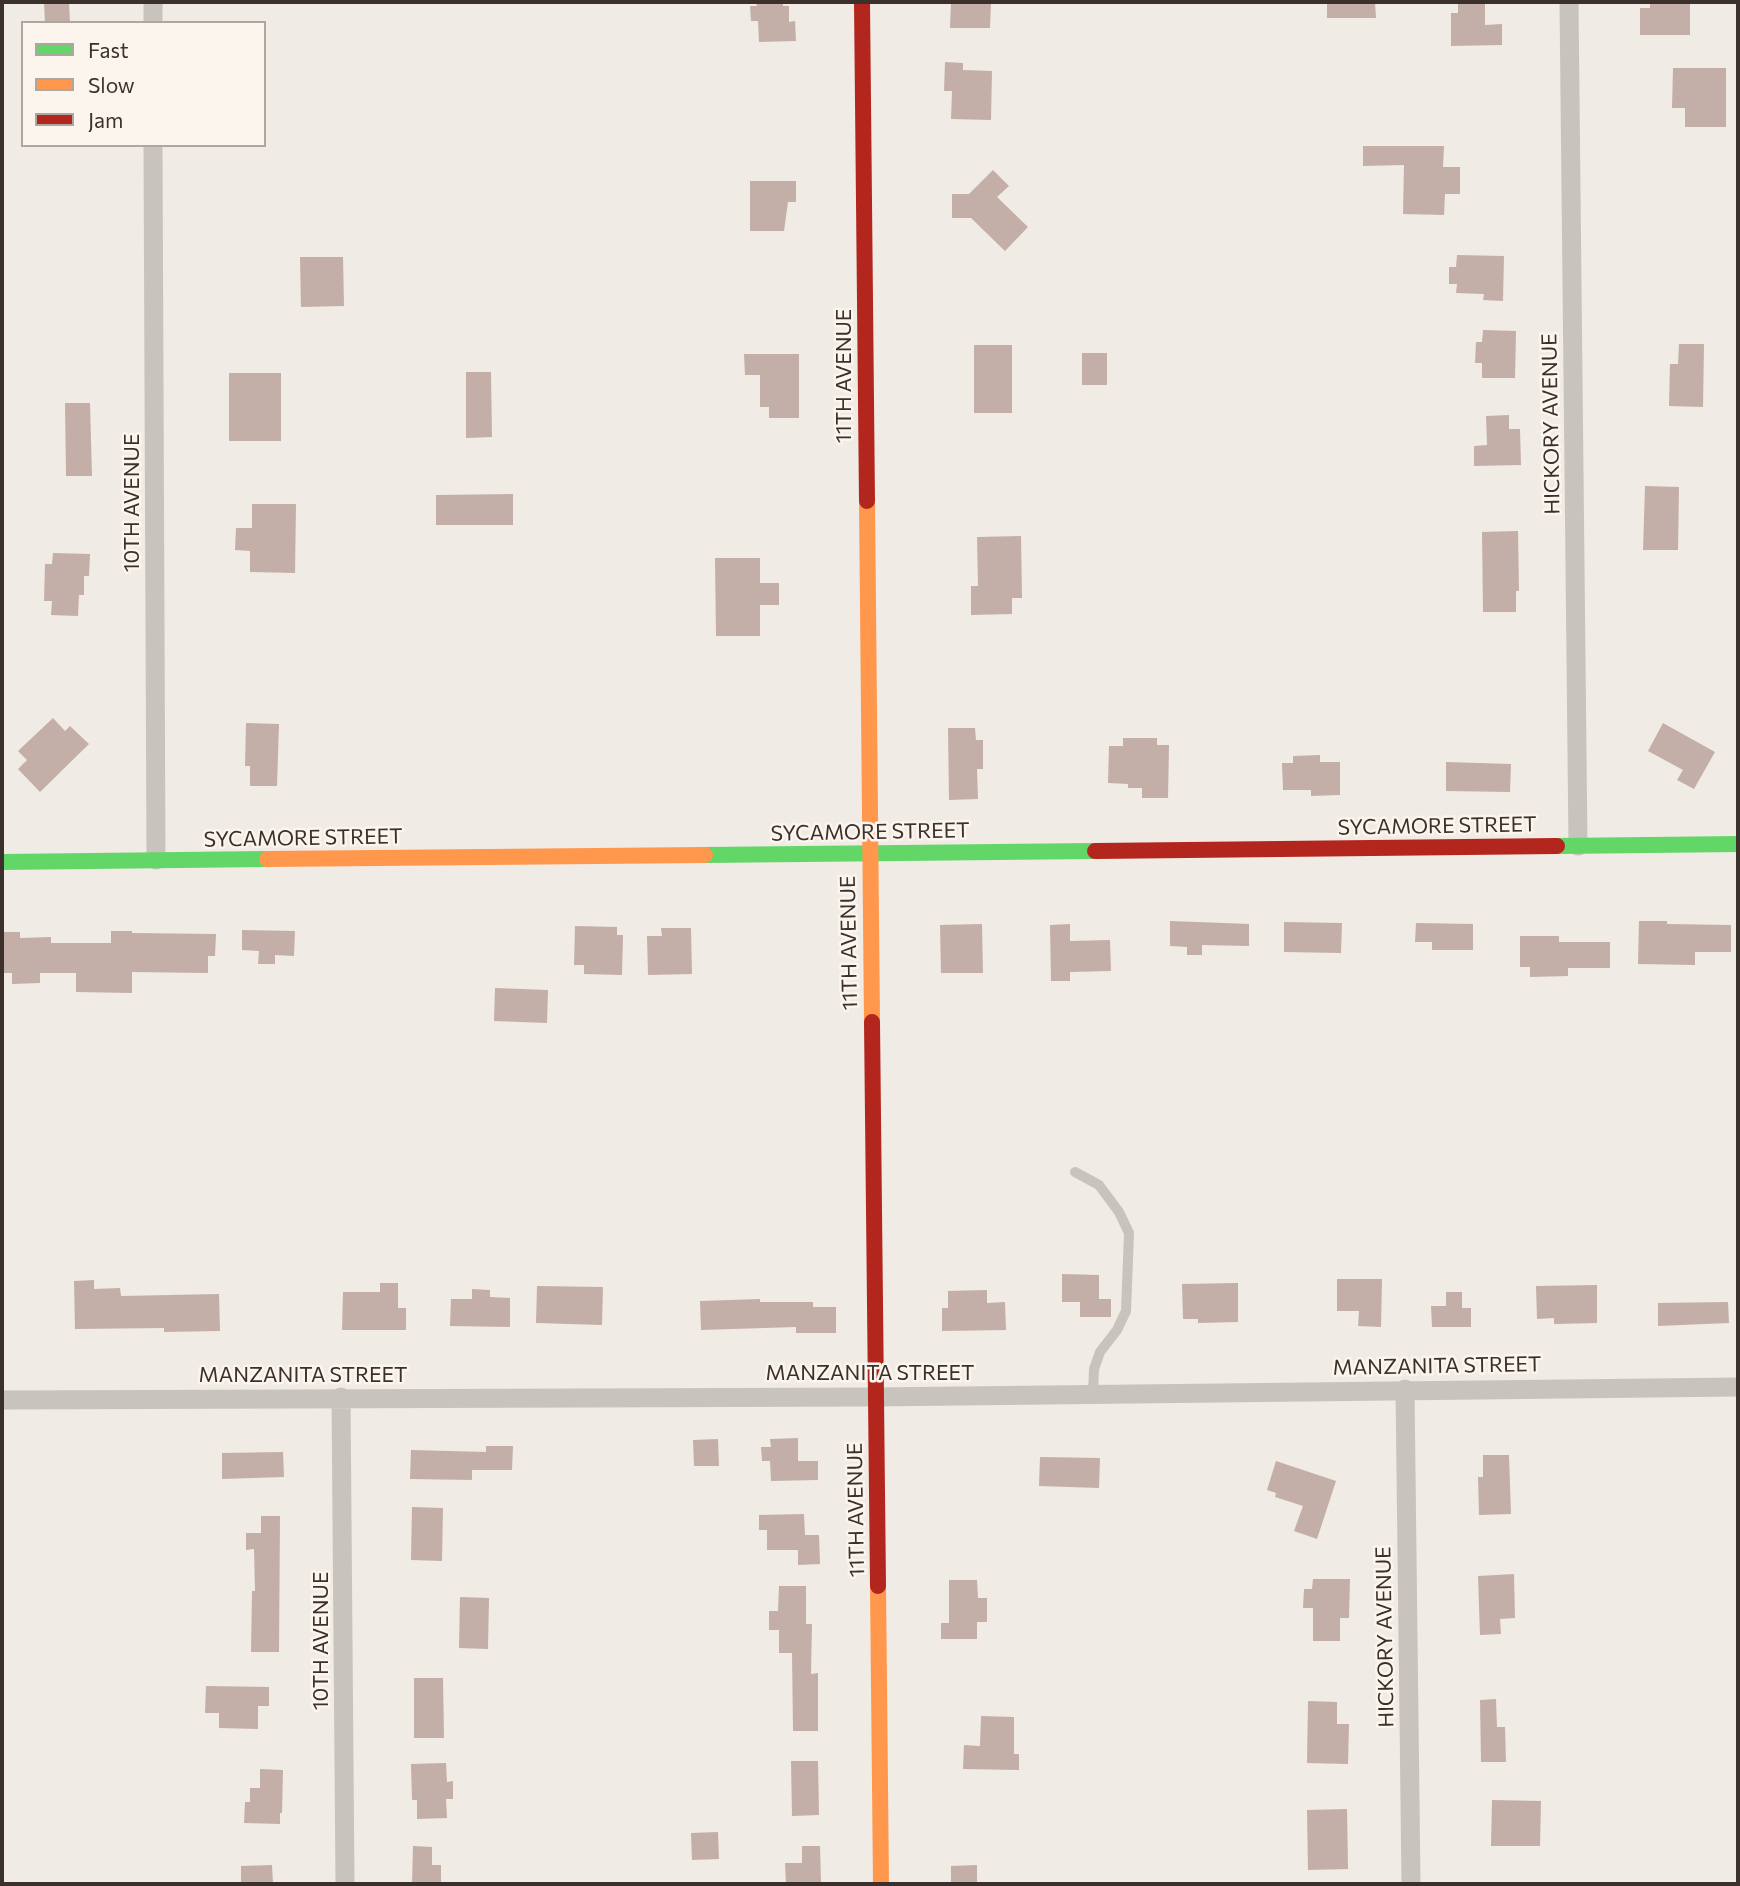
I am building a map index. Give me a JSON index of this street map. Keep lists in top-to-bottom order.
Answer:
{
  "streets": {
    "main road": ["11TH AVENUE", "SYCAMORE STREET"],
    "street": ["HICKORY AVENUE", "10TH AVENUE", "MANZANITA STREET"]
  },
  "crossings": [
    ["11TH AVENUE", "SYCAMORE STREET"],
    ["11TH AVENUE", "MANZANITA STREET"],
    ["HICKORY AVENUE", "SYCAMORE STREET"],
    ["HICKORY AVENUE", "MANZANITA STREET"],
    ["10TH AVENUE", "SYCAMORE STREET"],
    ["10TH AVENUE", "MANZANITA STREET"]
  ],
  "legend": ["Fast", "Slow", "Jam"]
}
